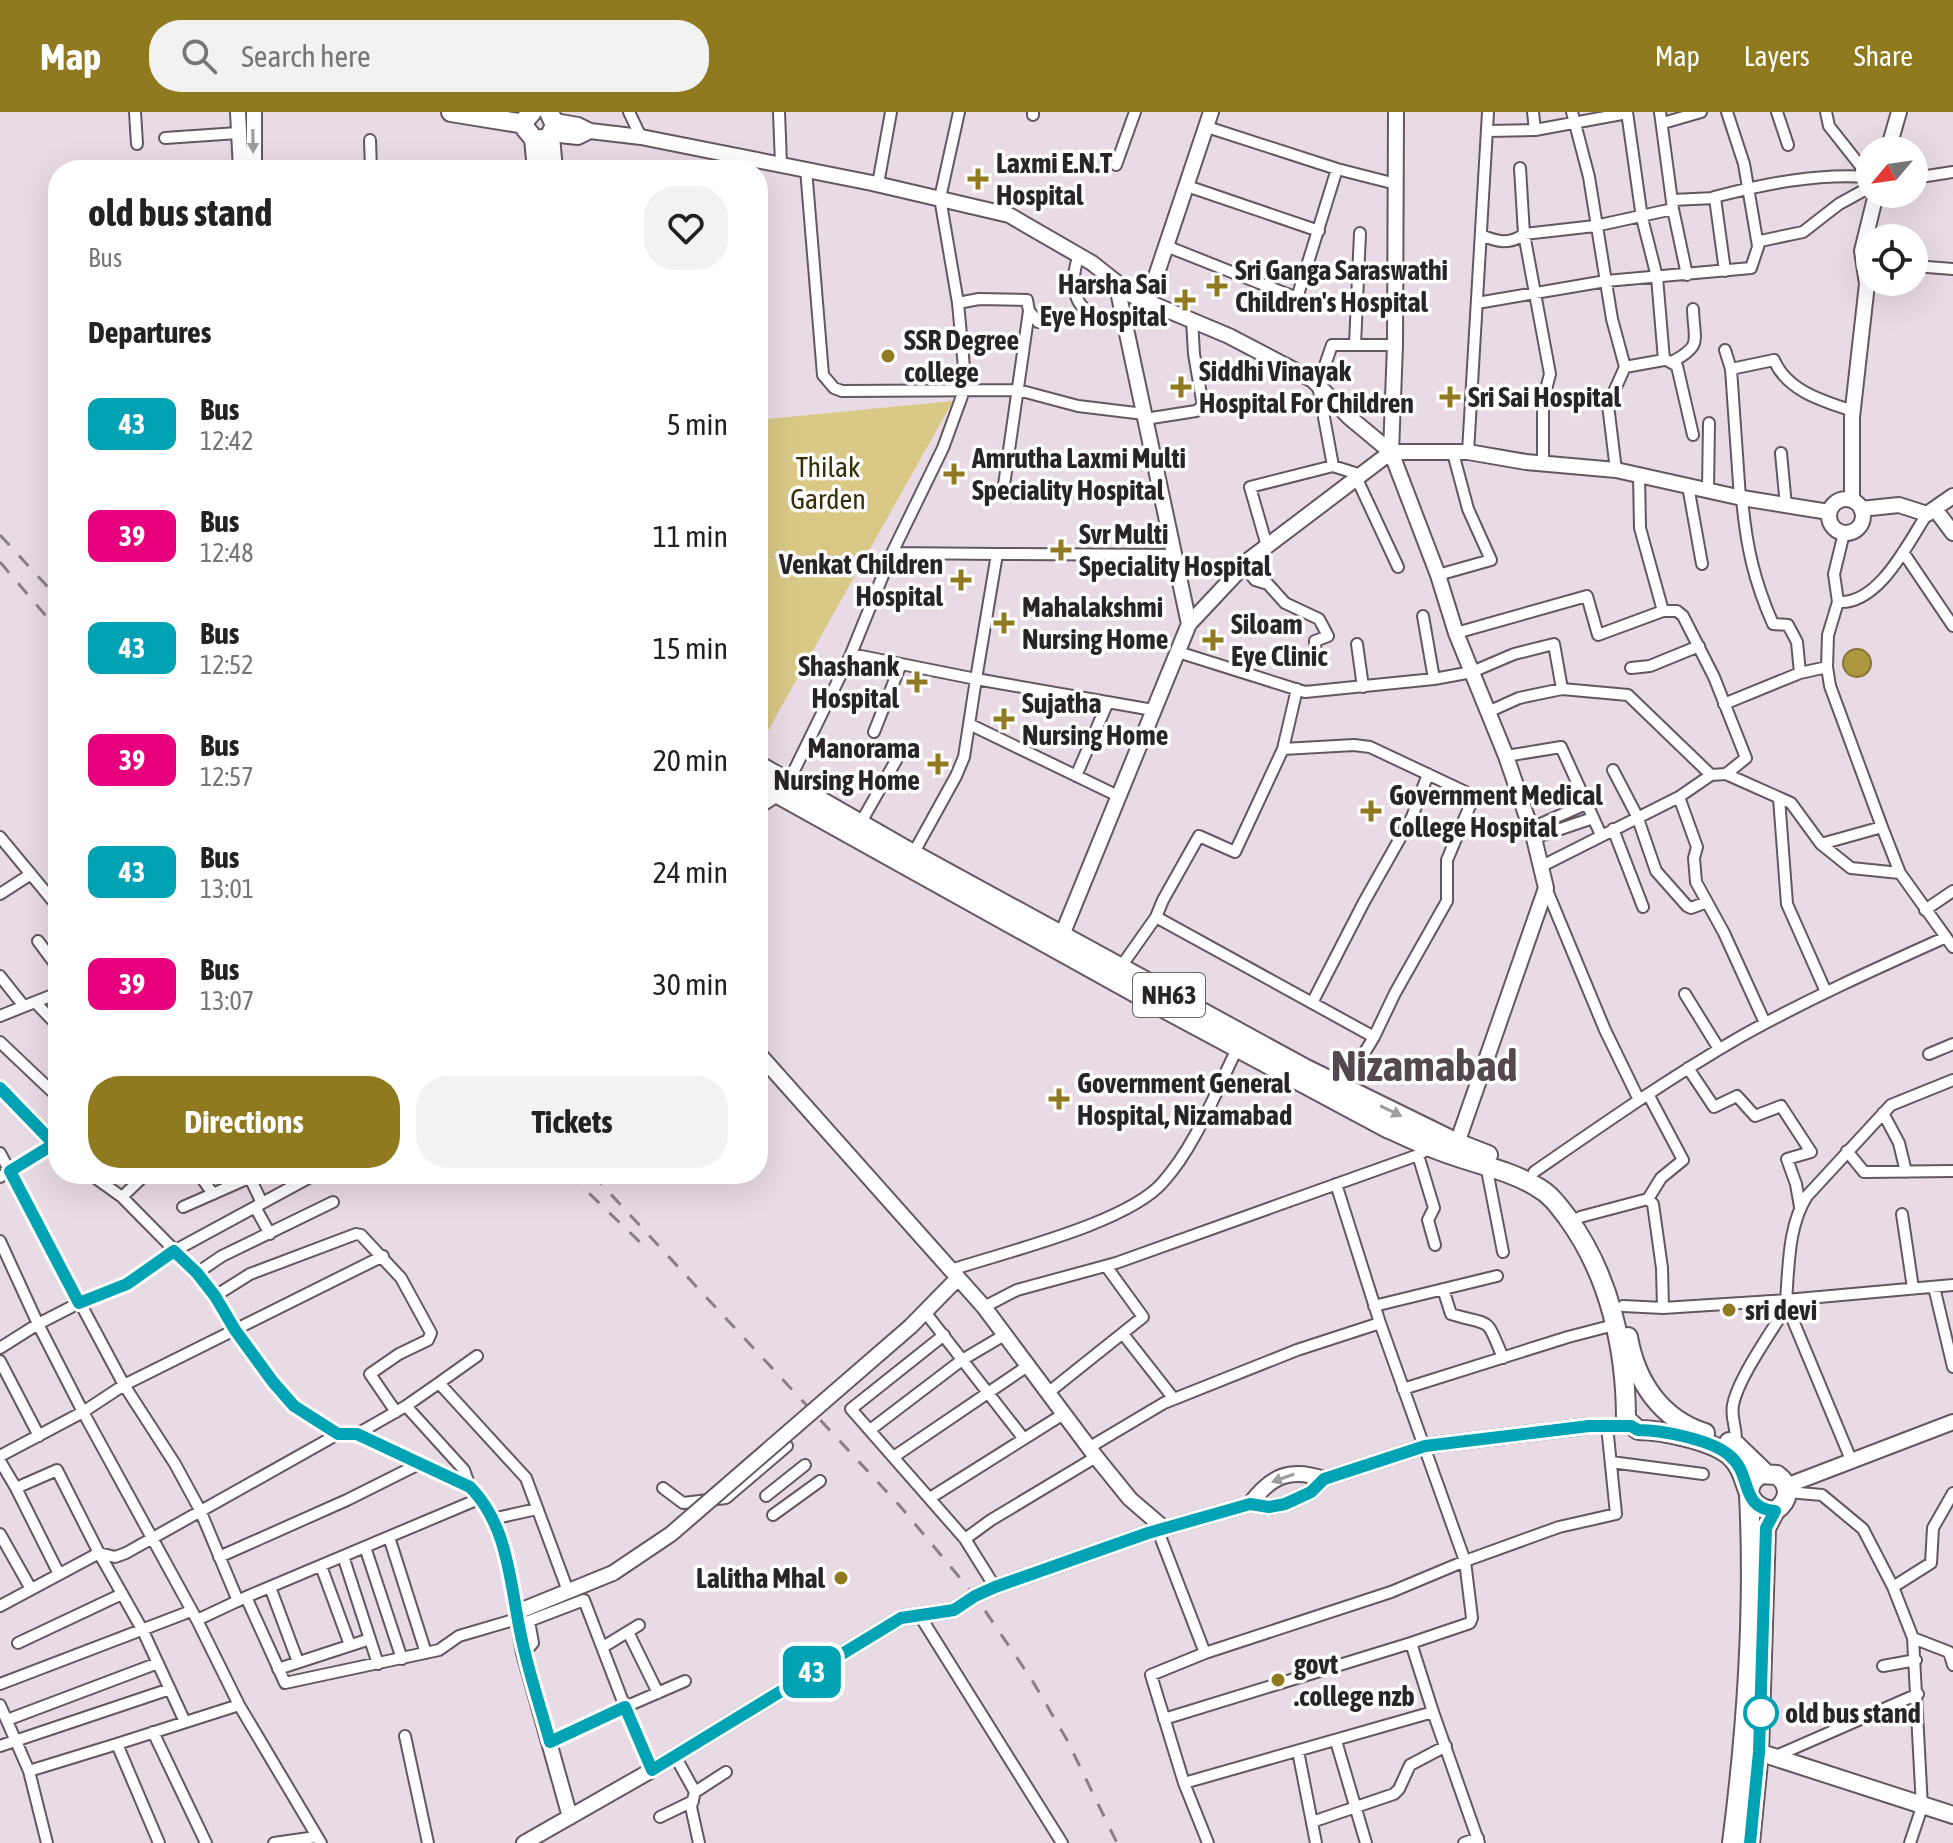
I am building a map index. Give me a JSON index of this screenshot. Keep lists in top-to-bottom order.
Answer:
{
  "streets": {
    "highway": ["NH63"]
  },
  "districts": ["Nizamabad"],
  "parks": ["Thilak Garden"],
  "places": {
    "health": [
      "Laxmi E.N.T Hospital",
      "Sri Ganga Saraswathi Children's Hospital",
      "Harsha Sai Eye Hospital",
      "Siddhi Vinayak Hospital For Children",
      "Sri Sai Hospital",
      "Amrutha Laxmi Multi Speciality Hospital",
      "Svr Multi Speciality Hospital",
      "Venkat Children Hospital",
      "Mahalakshmi Nursing Home",
      "Siloam Eye Clinic",
      "Shashank Hospital",
      "Sujatha Nursing Home",
      "Manorama Nursing Home",
      "Government Medical College Hospital",
      "Government General Hospital, Nizamabad"
    ],
    "other": [
      "SSR Degree college",
      "sri devi",
      "Lalitha Mhal",
      "govt .college nzb",
      "old bus stand"
    ]
  },
  "lines": ["bus line 43"],
  "north": "bottom left",
  "page": {
    "header": "Map",
    "search": "Search here",
    "nav": ["Map", "Layers", "Share"],
    "on_map": "43",
    "heading": [
      ["old bus stand", "Bus"],
      "Departures"
    ],
    "list": [
      {
        "mark": "43",
        "name": "Bus",
        "note": "12:42",
        "value": "5 min"
      },
      {
        "mark": "39",
        "name": "Bus",
        "note": "12:48",
        "value": "11 min"
      },
      {
        "mark": "43",
        "name": "Bus",
        "note": "12:52",
        "value": "15 min"
      },
      {
        "mark": "39",
        "name": "Bus",
        "note": "12:57",
        "value": "20 min"
      },
      {
        "mark": "43",
        "name": "Bus",
        "note": "13:01",
        "value": "24 min"
      },
      {
        "mark": "39",
        "name": "Bus",
        "note": "13:07",
        "value": "30 min"
      }
    ],
    "buttons": ["Directions", "Tickets"]
  }
}
